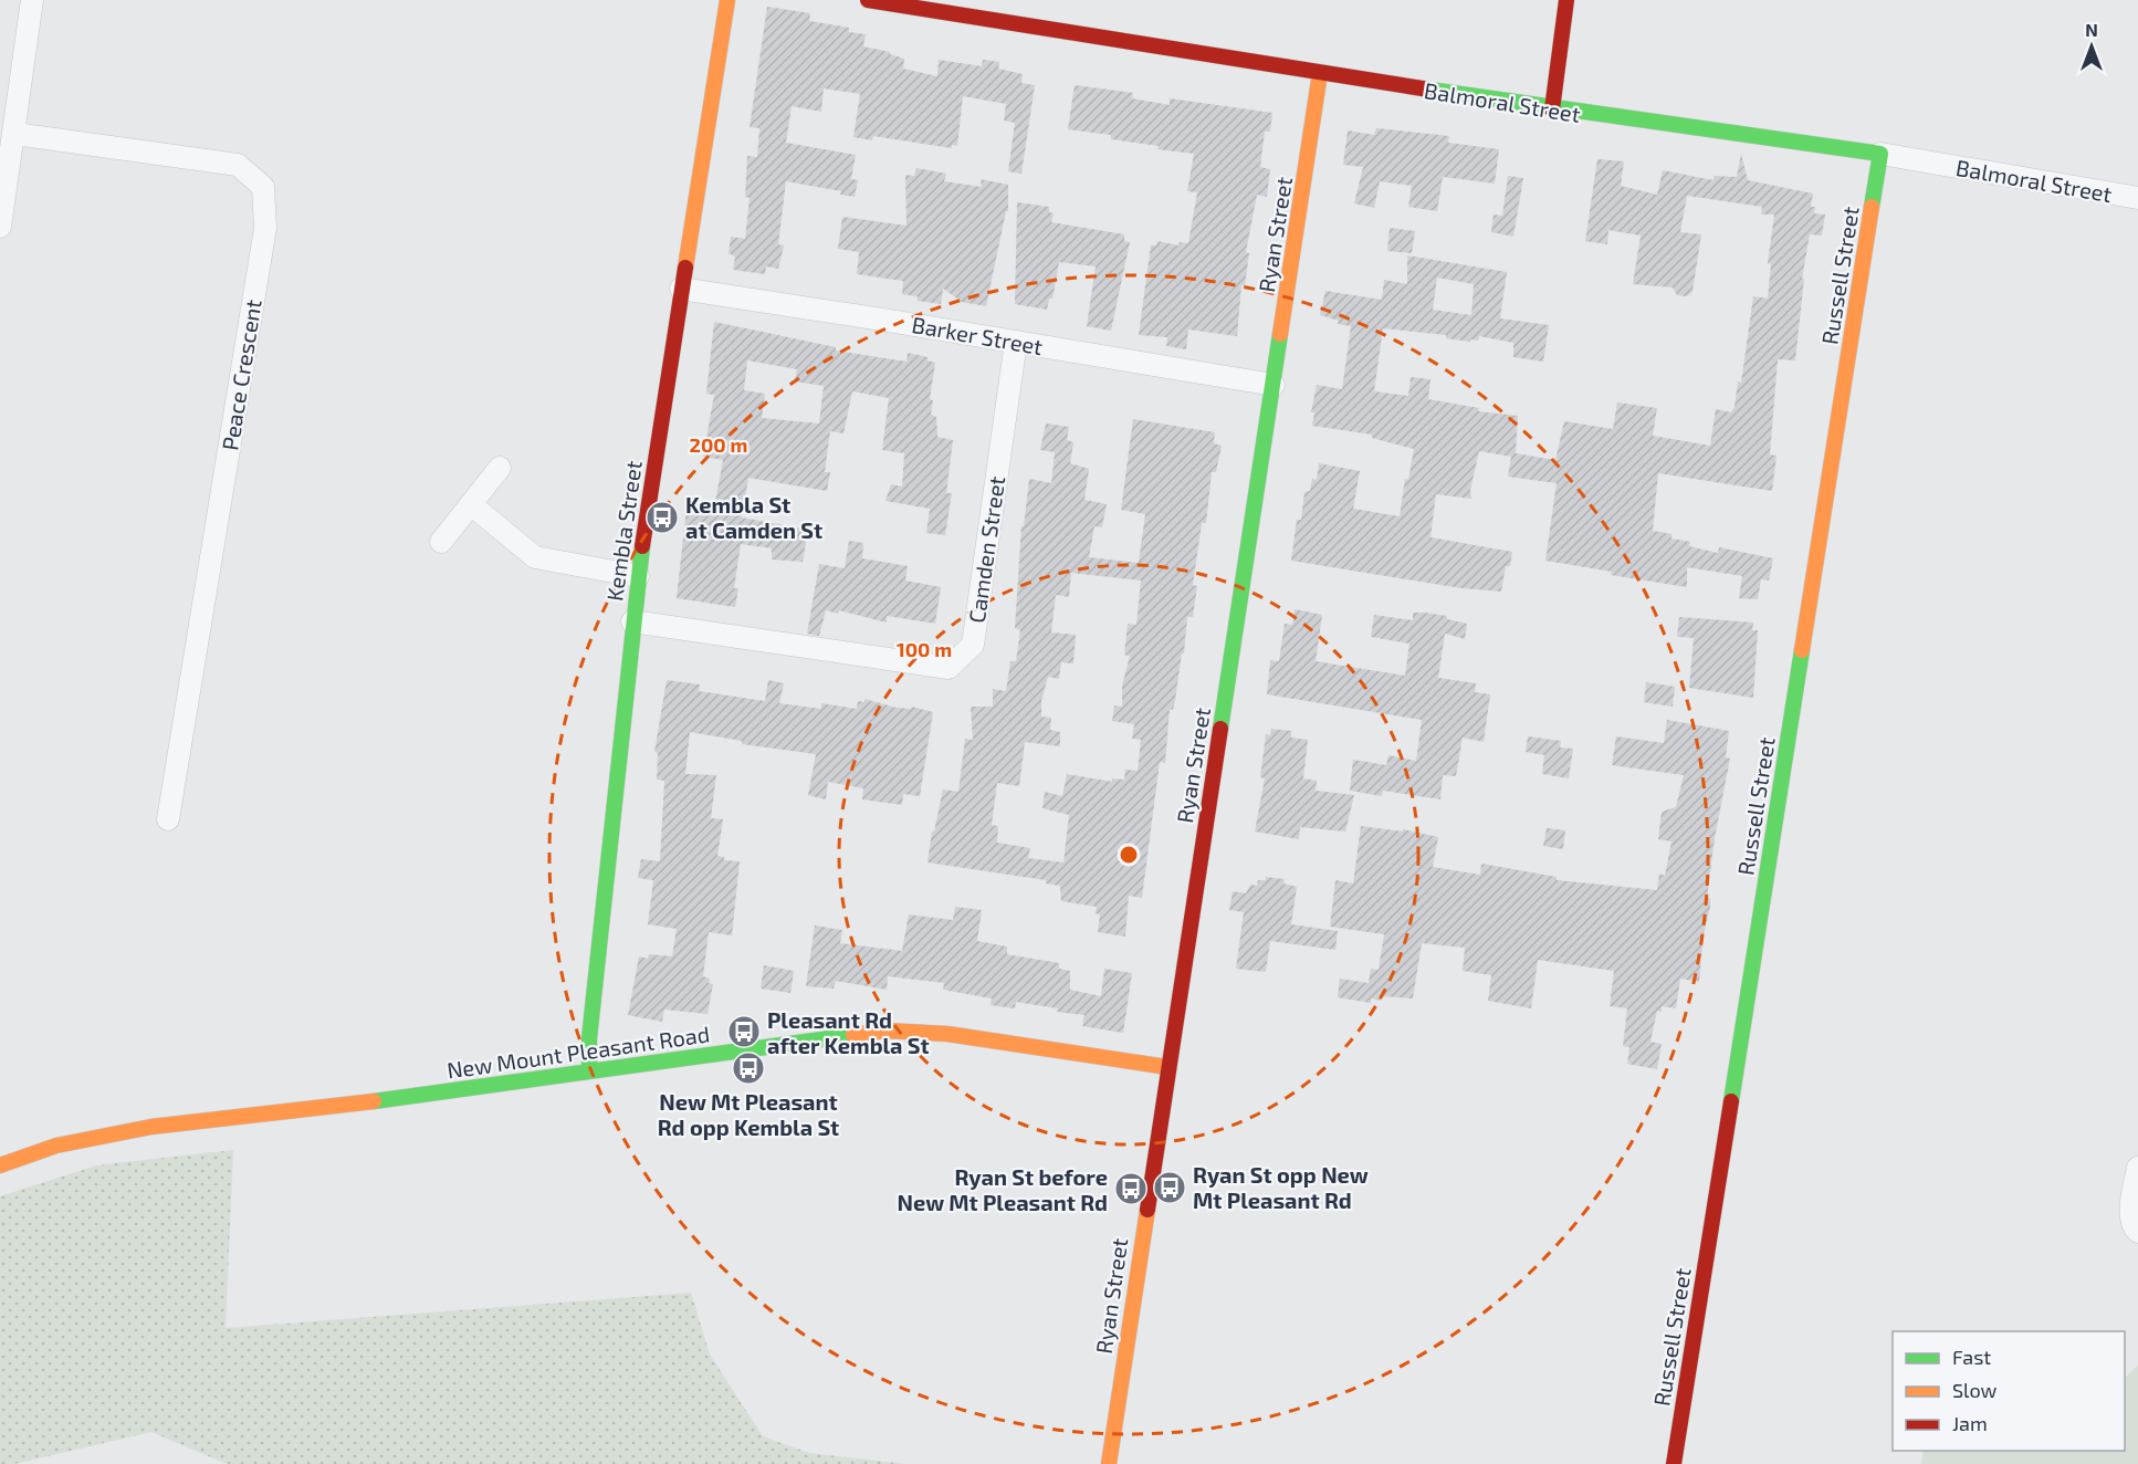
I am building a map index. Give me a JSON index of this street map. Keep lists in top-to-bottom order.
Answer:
{
  "streets": {
    "street": [
      "Balmoral Street",
      "Ryan Street",
      "Russell Street",
      "Barker Street",
      "Peace Crescent",
      "Kembla Street",
      "Camden Street",
      "New Mount Pleasant Road"
    ]
  },
  "crossings": [
    ["Balmoral Street", "Ryan Street"],
    ["Balmoral Street", "Russell Street"],
    ["Ryan Street", "Barker Street"],
    ["Ryan Street", "New Mount Pleasant Road"],
    ["Barker Street", "Kembla Street"],
    ["Barker Street", "Camden Street"],
    ["Kembla Street", "Camden Street"],
    ["Kembla Street", "New Mount Pleasant Road"]
  ],
  "places": {
    "bus stop": [
      "Kembla St at Camden St",
      "Pleasant Rd after Kembla St",
      "New Mt Pleasant Rd opp Kembla St",
      "Ryan St opp New Mt Pleasant Rd",
      "Ryan St before New Mt Pleasant Rd"
    ]
  },
  "legend": ["Fast", "Slow", "Jam"],
  "north": "top",
  "rings": ["200 m", "100 m"]
}
